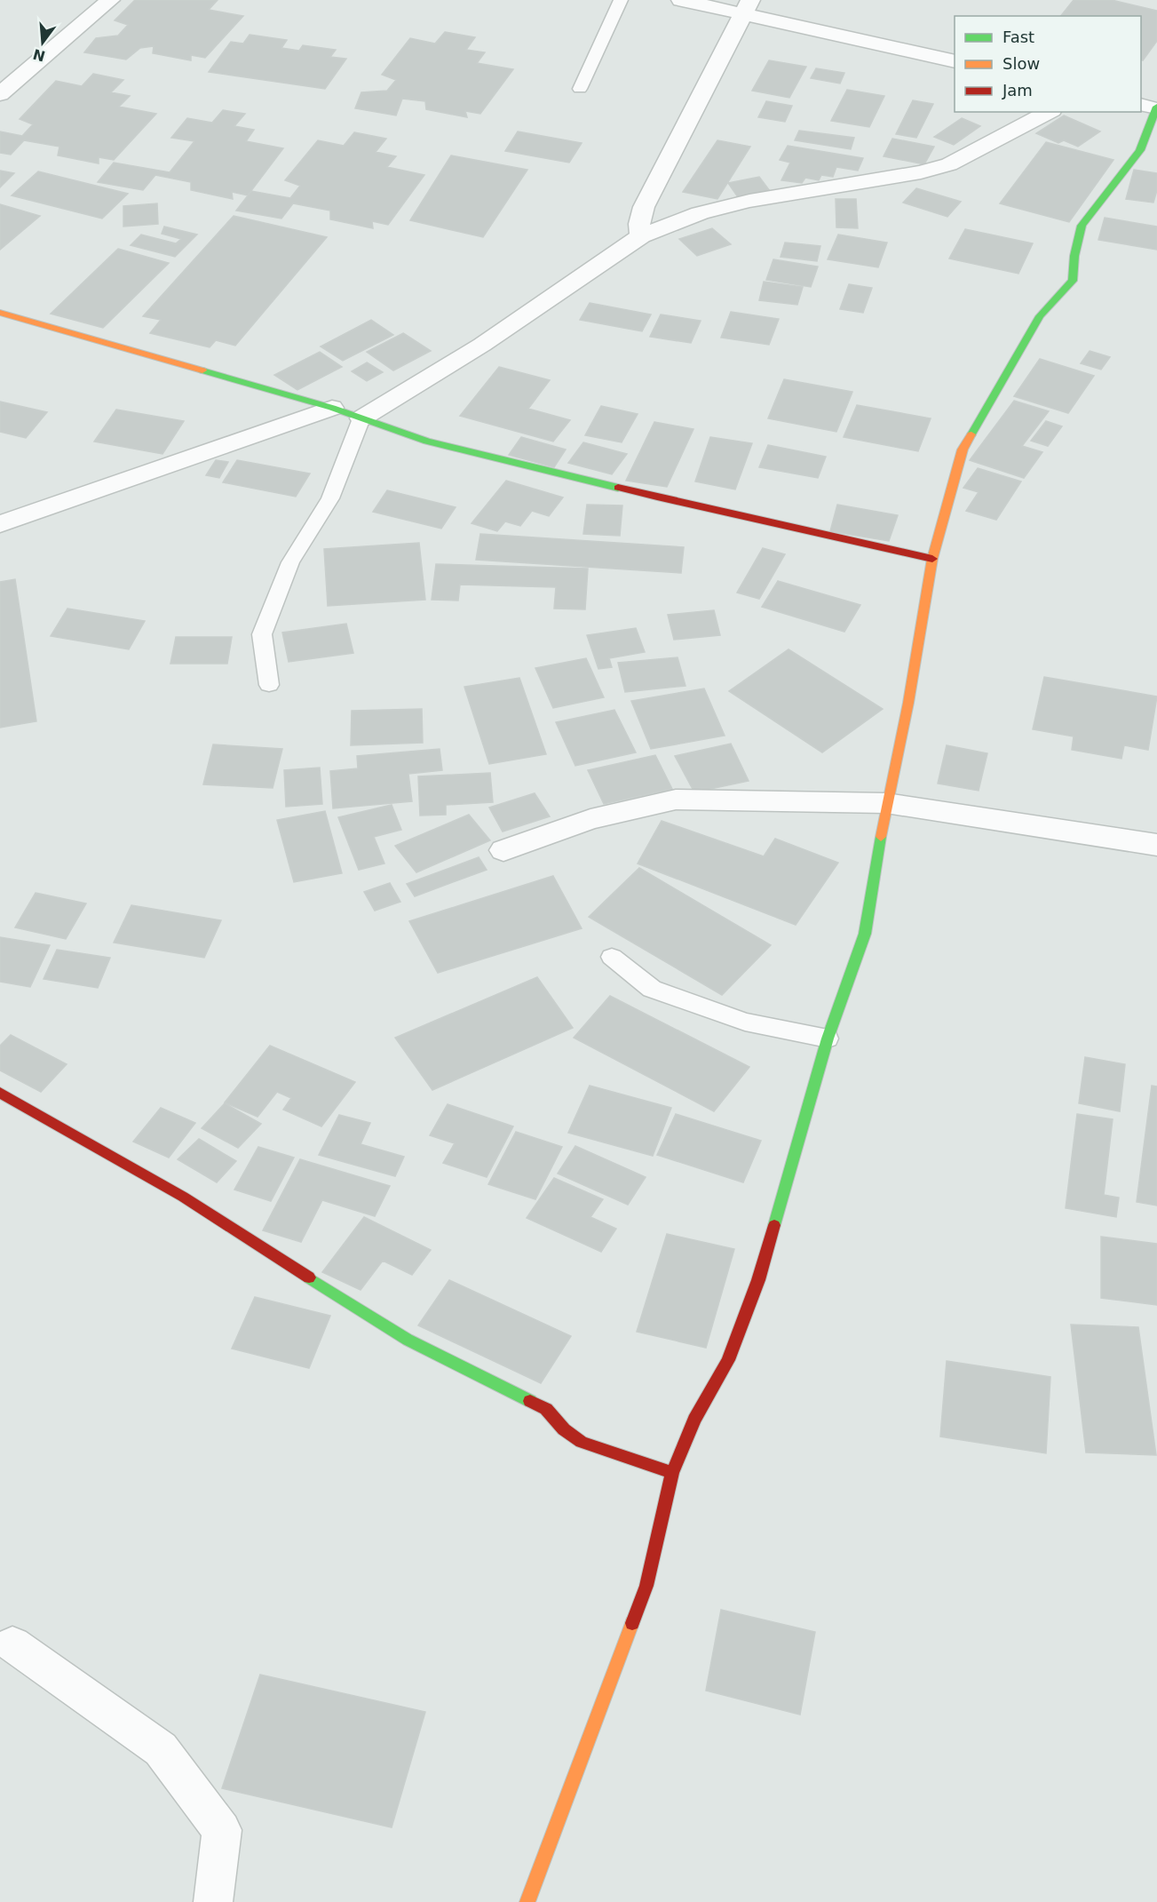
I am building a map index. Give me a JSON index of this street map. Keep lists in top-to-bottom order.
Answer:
{
  "legend": ["Fast", "Slow", "Jam"],
  "north": "bottom"
}
